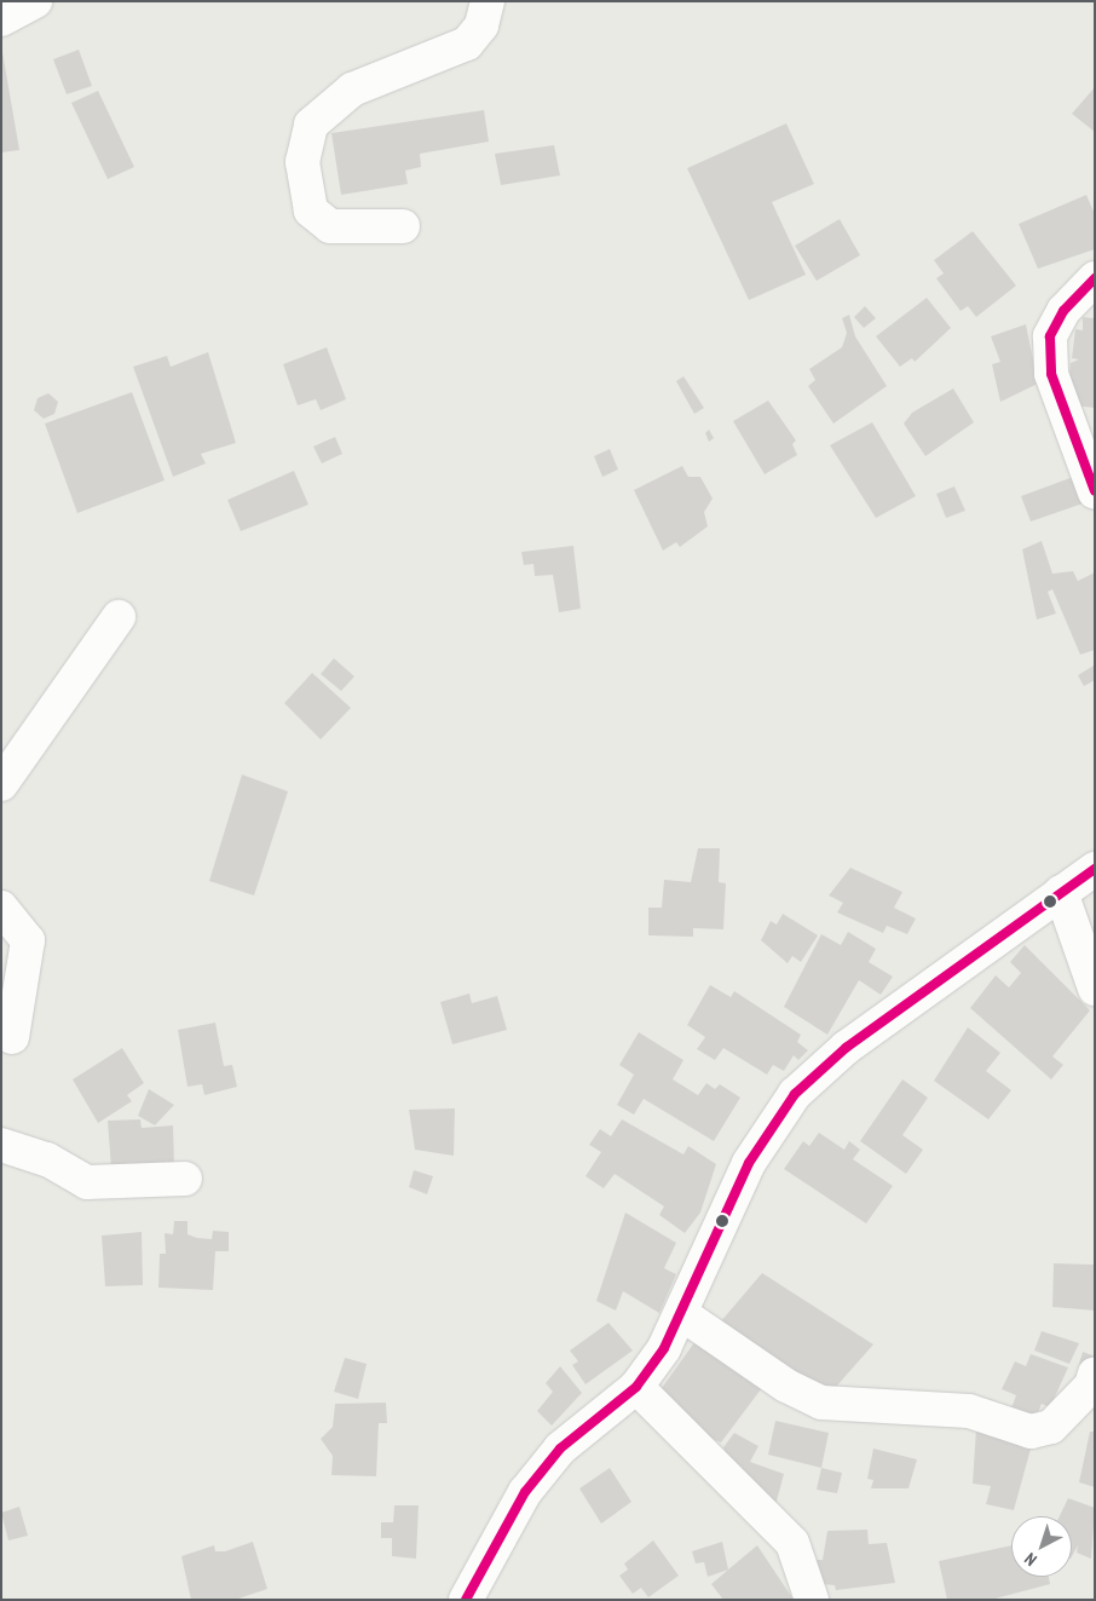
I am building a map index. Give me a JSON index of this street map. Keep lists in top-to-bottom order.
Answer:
{
  "north": "bottom left"
}
